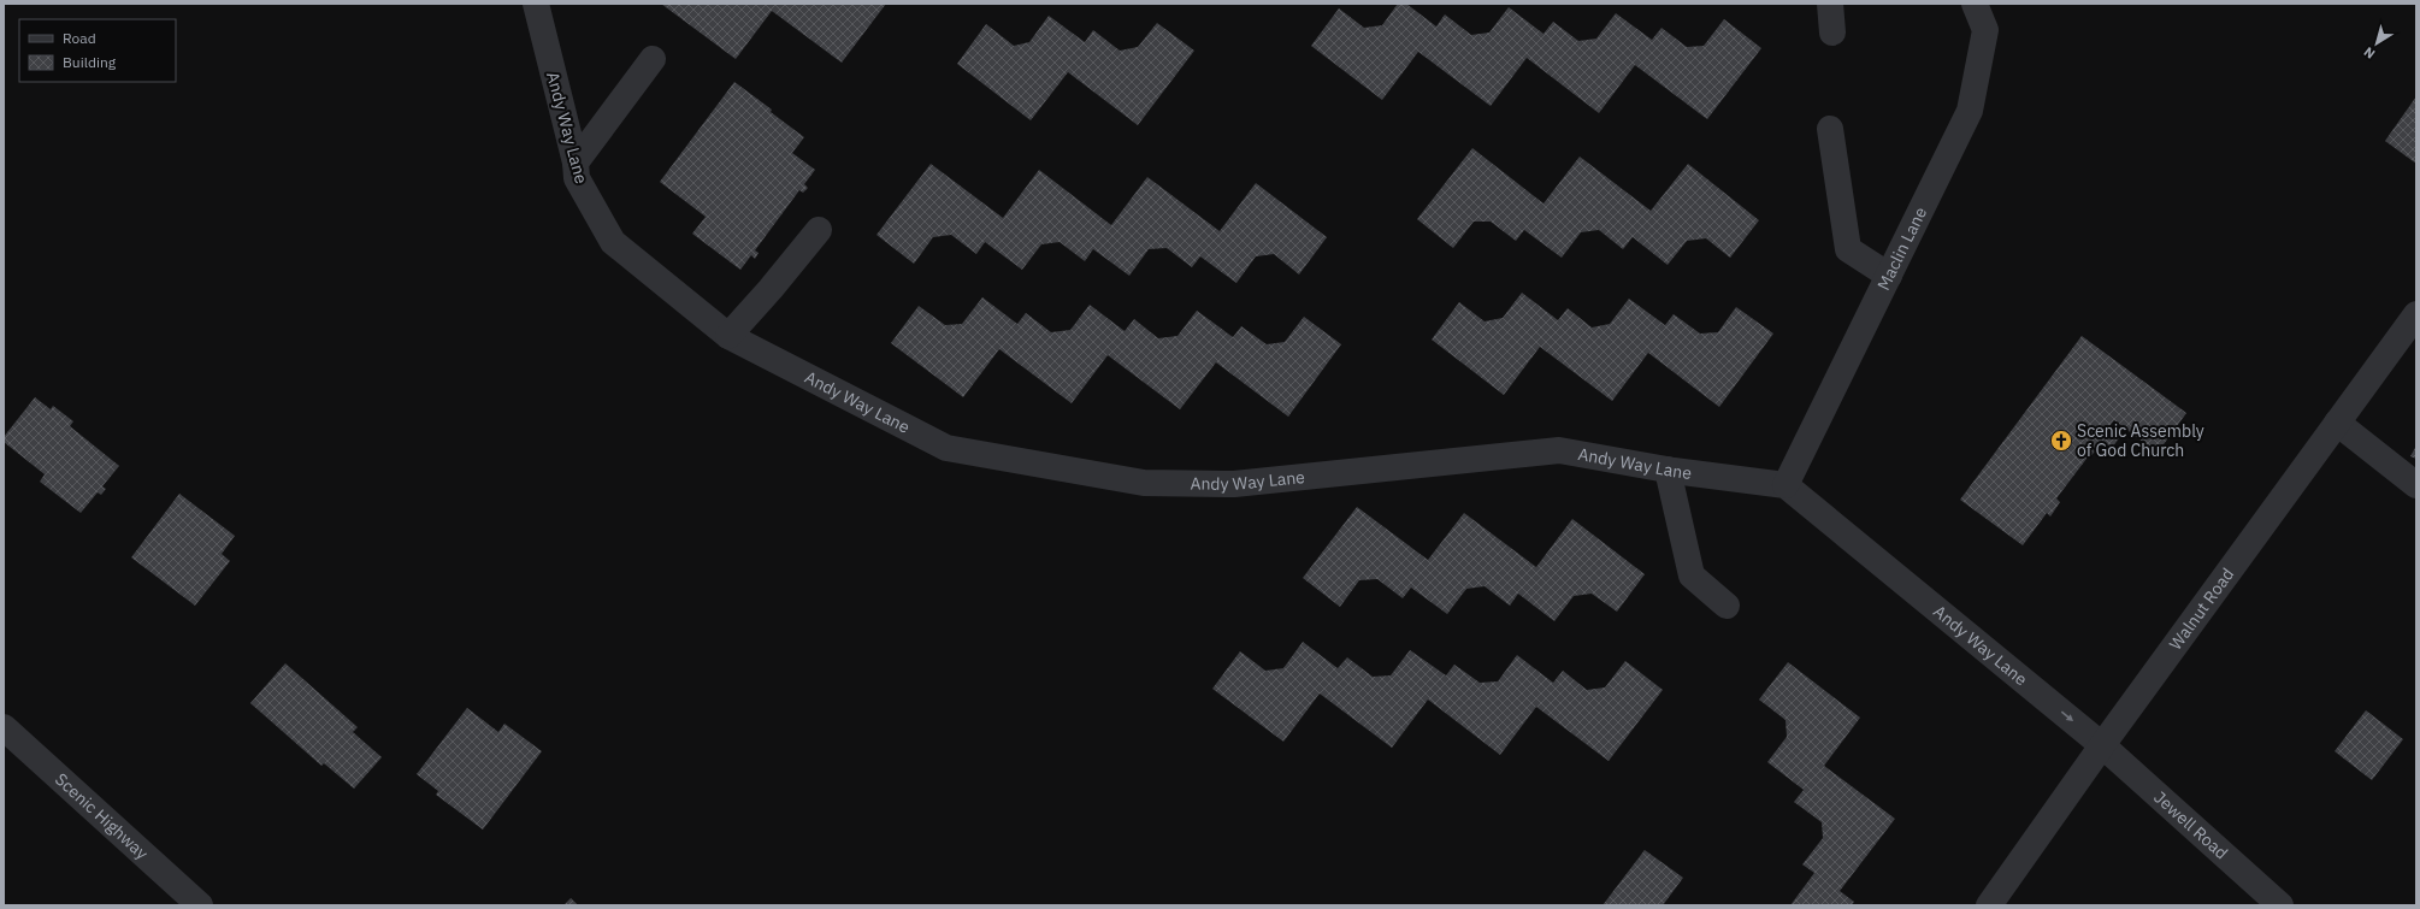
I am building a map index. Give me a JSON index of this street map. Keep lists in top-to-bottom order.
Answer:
{
  "streets": {
    "street": [
      "Andy Way Lane",
      "Maclin Lane",
      "Walnut Road",
      "Scenic Highway",
      "Jewell Road"
    ]
  },
  "crossings": [
    ["Andy Way Lane", "Maclin Lane"],
    ["Andy Way Lane", "Walnut Road"],
    ["Andy Way Lane", "Jewell Road"],
    ["Walnut Road", "Jewell Road"]
  ],
  "places": {
    "church": ["Scenic Assembly of God Church"]
  },
  "legend": ["Road", "Building"],
  "north": "bottom left"
}
